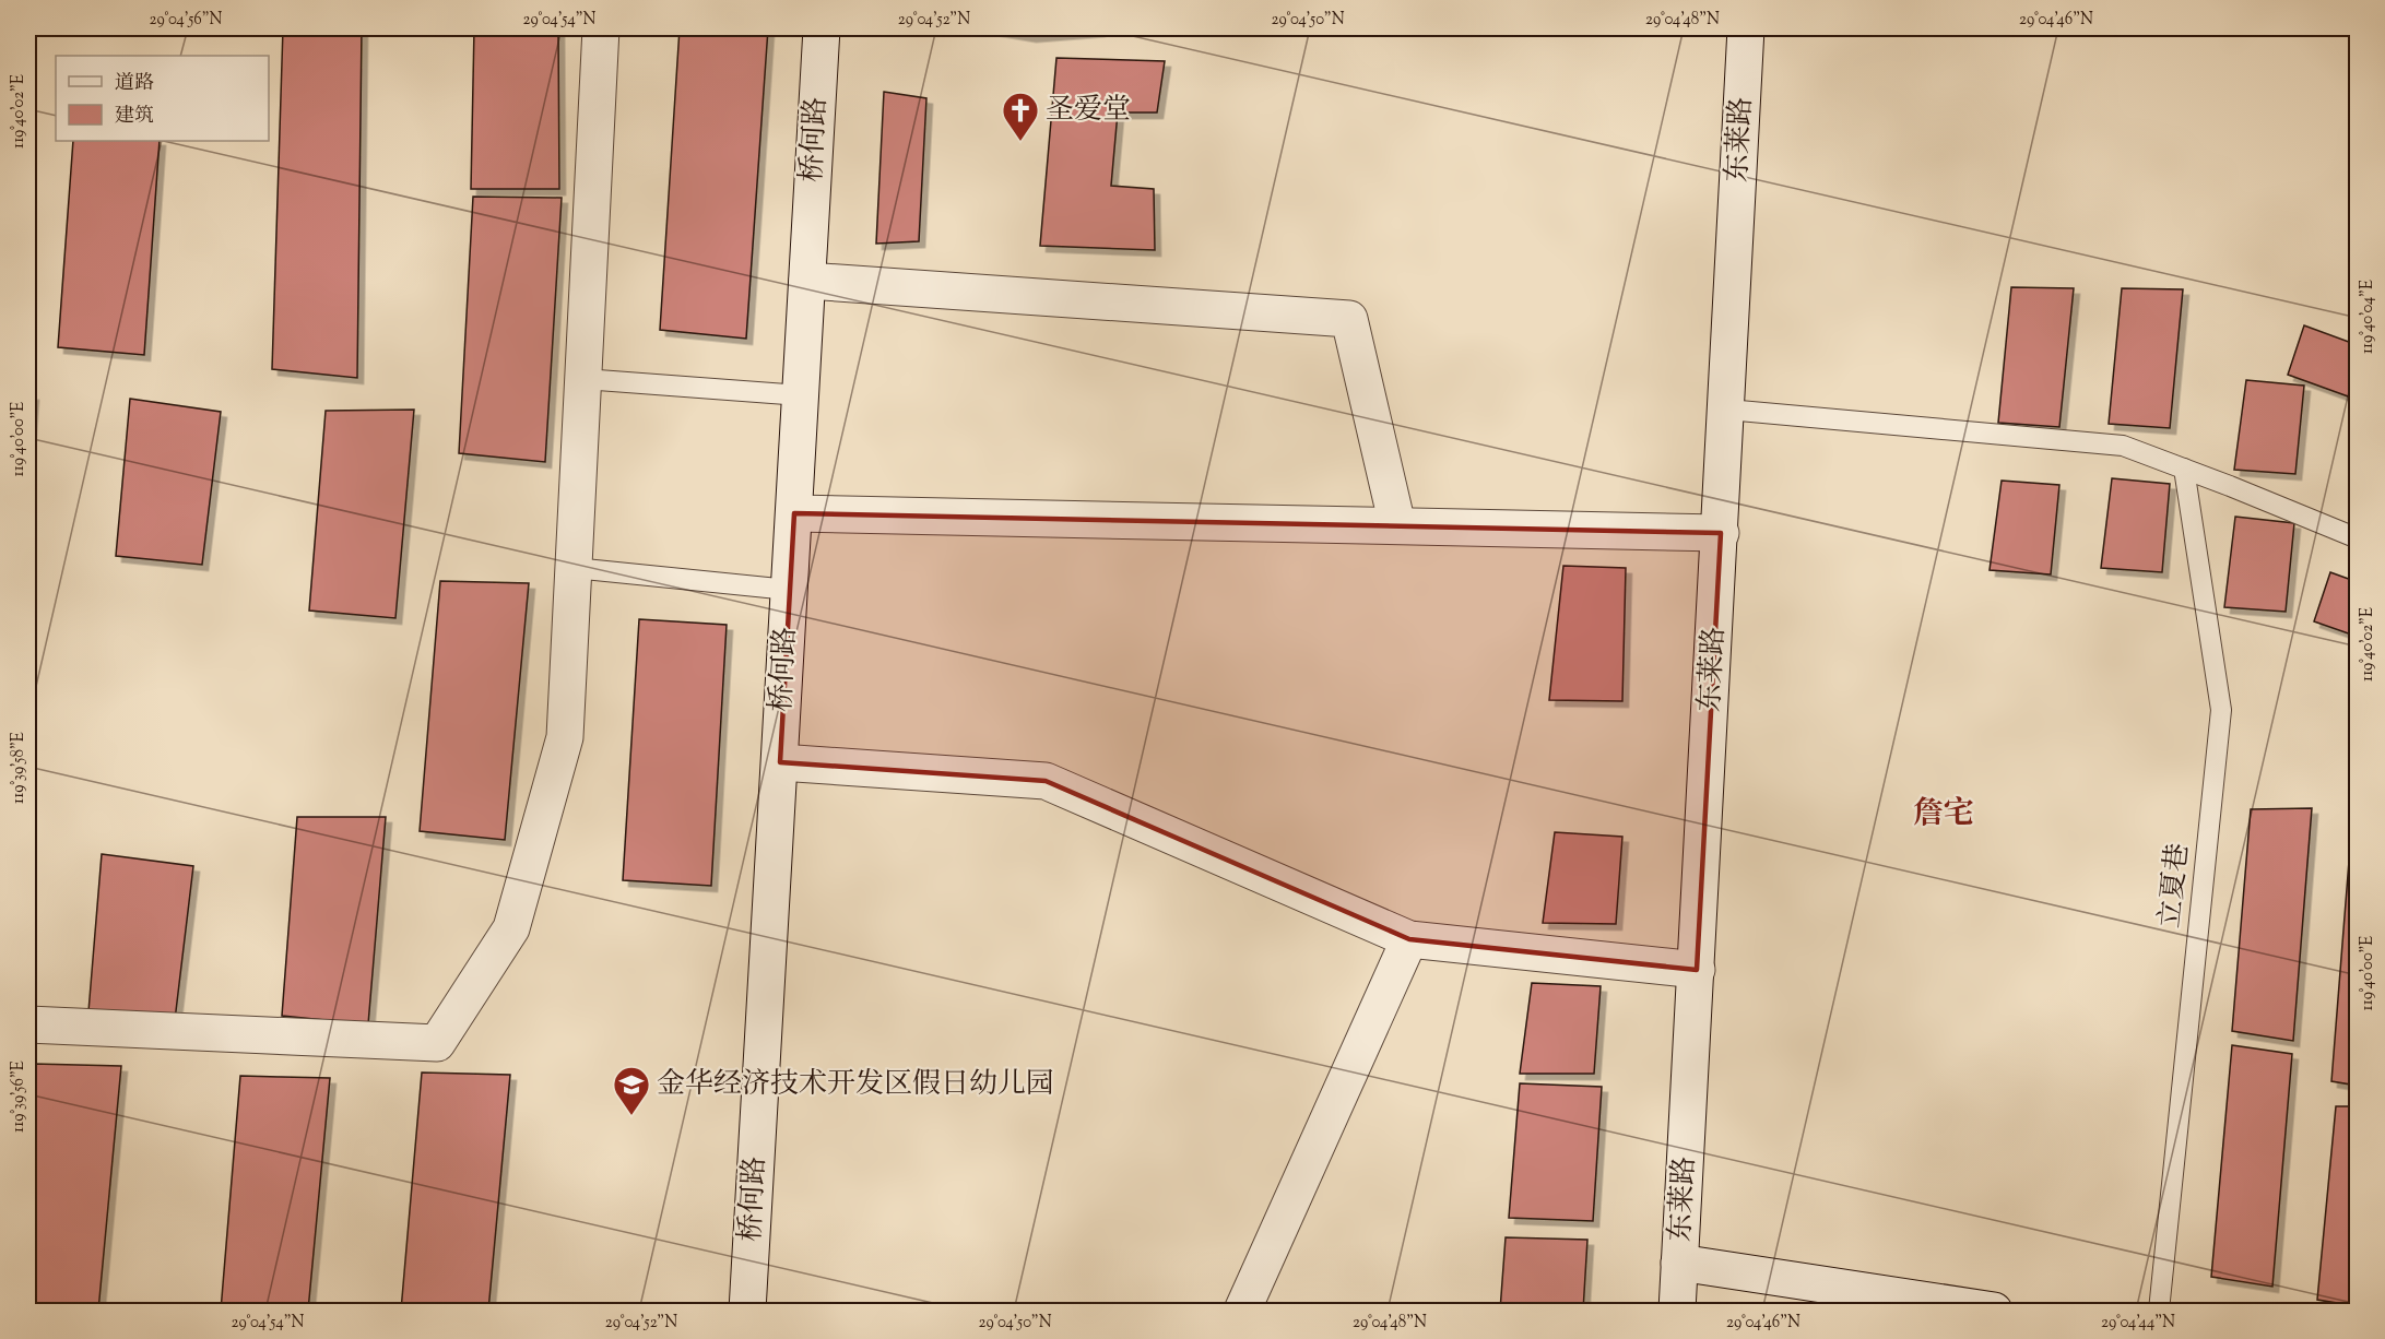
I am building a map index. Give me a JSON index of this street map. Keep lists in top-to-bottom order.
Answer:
{
  "streets": {
    "street": ["桥何路", "东莱路"],
    "lane": ["立夏巷"]
  },
  "districts": ["詹宅"],
  "places": {
    "church": ["圣爱堂"],
    "school or university": ["金华经济技术开发区假日幼儿园"]
  },
  "legend": ["道路", "建筑"],
  "coordinates": [
    "29°04'56\"N",
    "29°04'54\"N",
    "29°04'52\"N",
    "29°04'50\"N",
    "29°04'48\"N",
    "29°04'46\"N",
    "119°40'02\"E",
    "119°40'04\"E",
    "119°40'00\"E",
    "119°39'58\"E",
    "119°39'56\"E",
    "29°04'44\"N"
  ]
}
